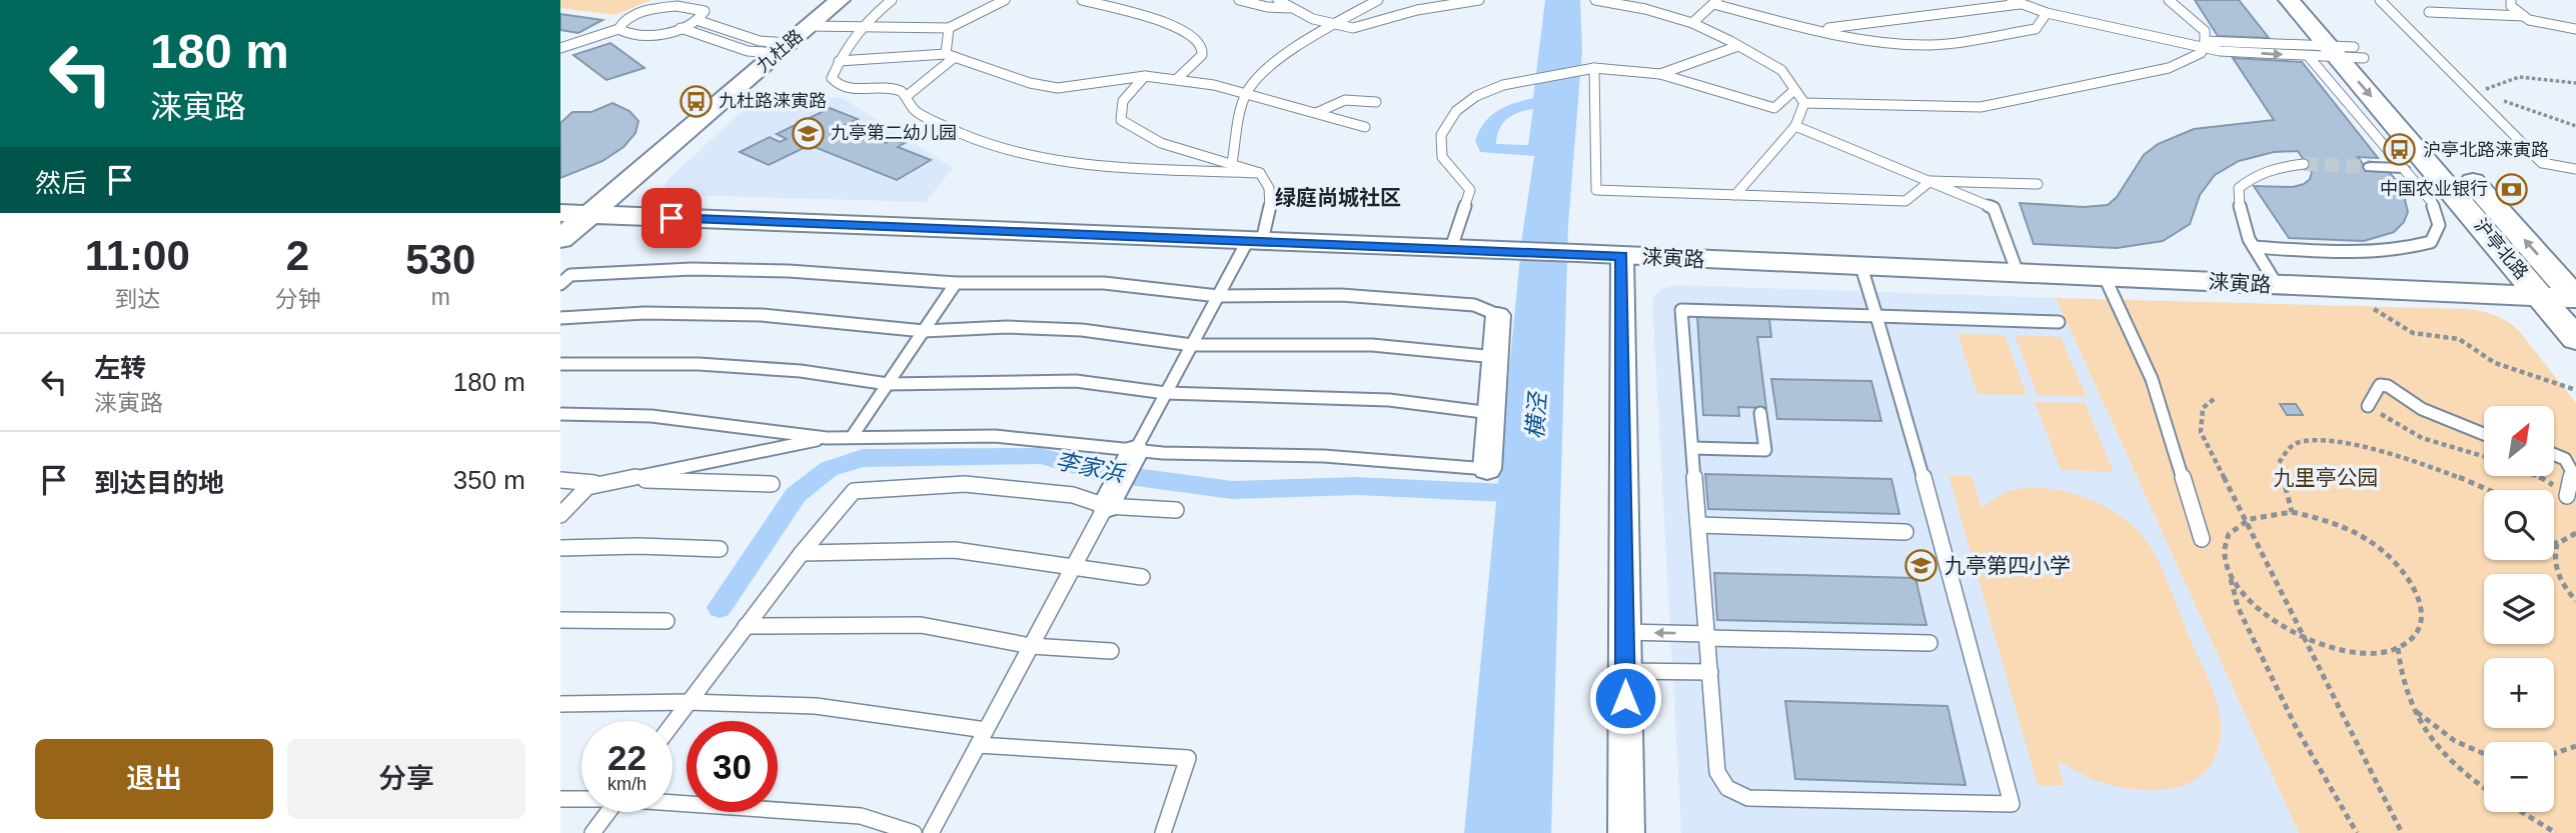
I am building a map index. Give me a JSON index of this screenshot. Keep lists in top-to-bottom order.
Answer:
{
  "streets": {
    "street": ["九杜路", "沪亭北路", "涞寅路"]
  },
  "crossings": [
    ["九杜路", "涞寅路"],
    ["沪亭北路", "涞寅路"]
  ],
  "districts": ["绿庭尚城社区"],
  "water": ["横泾", "李家浜"],
  "parks": ["九里亭公园"],
  "places": {
    "bus stop": ["九杜路涞寅路", "沪亭北路涞寅路"],
    "school or university": ["九亭第二幼儿园", "九亭第四小学"],
    "bank": ["中国农业银行"]
  },
  "north": "top right",
  "page": {
    "turn": ["180 m", "涞寅路"],
    "then": "然后",
    "eta": [
      "11:00",
      "到达",
      "2",
      "分钟",
      "530",
      "m"
    ],
    "list": [
      {
        "name": "左转",
        "note": "涞寅路",
        "value": "180 m"
      },
      {
        "name": "到达目的地",
        "value": "350 m"
      }
    ],
    "map_buttons": ["+", "−"],
    "speed": "22 km/h",
    "limit": "30",
    "buttons": ["退出", "分享"]
  }
}
